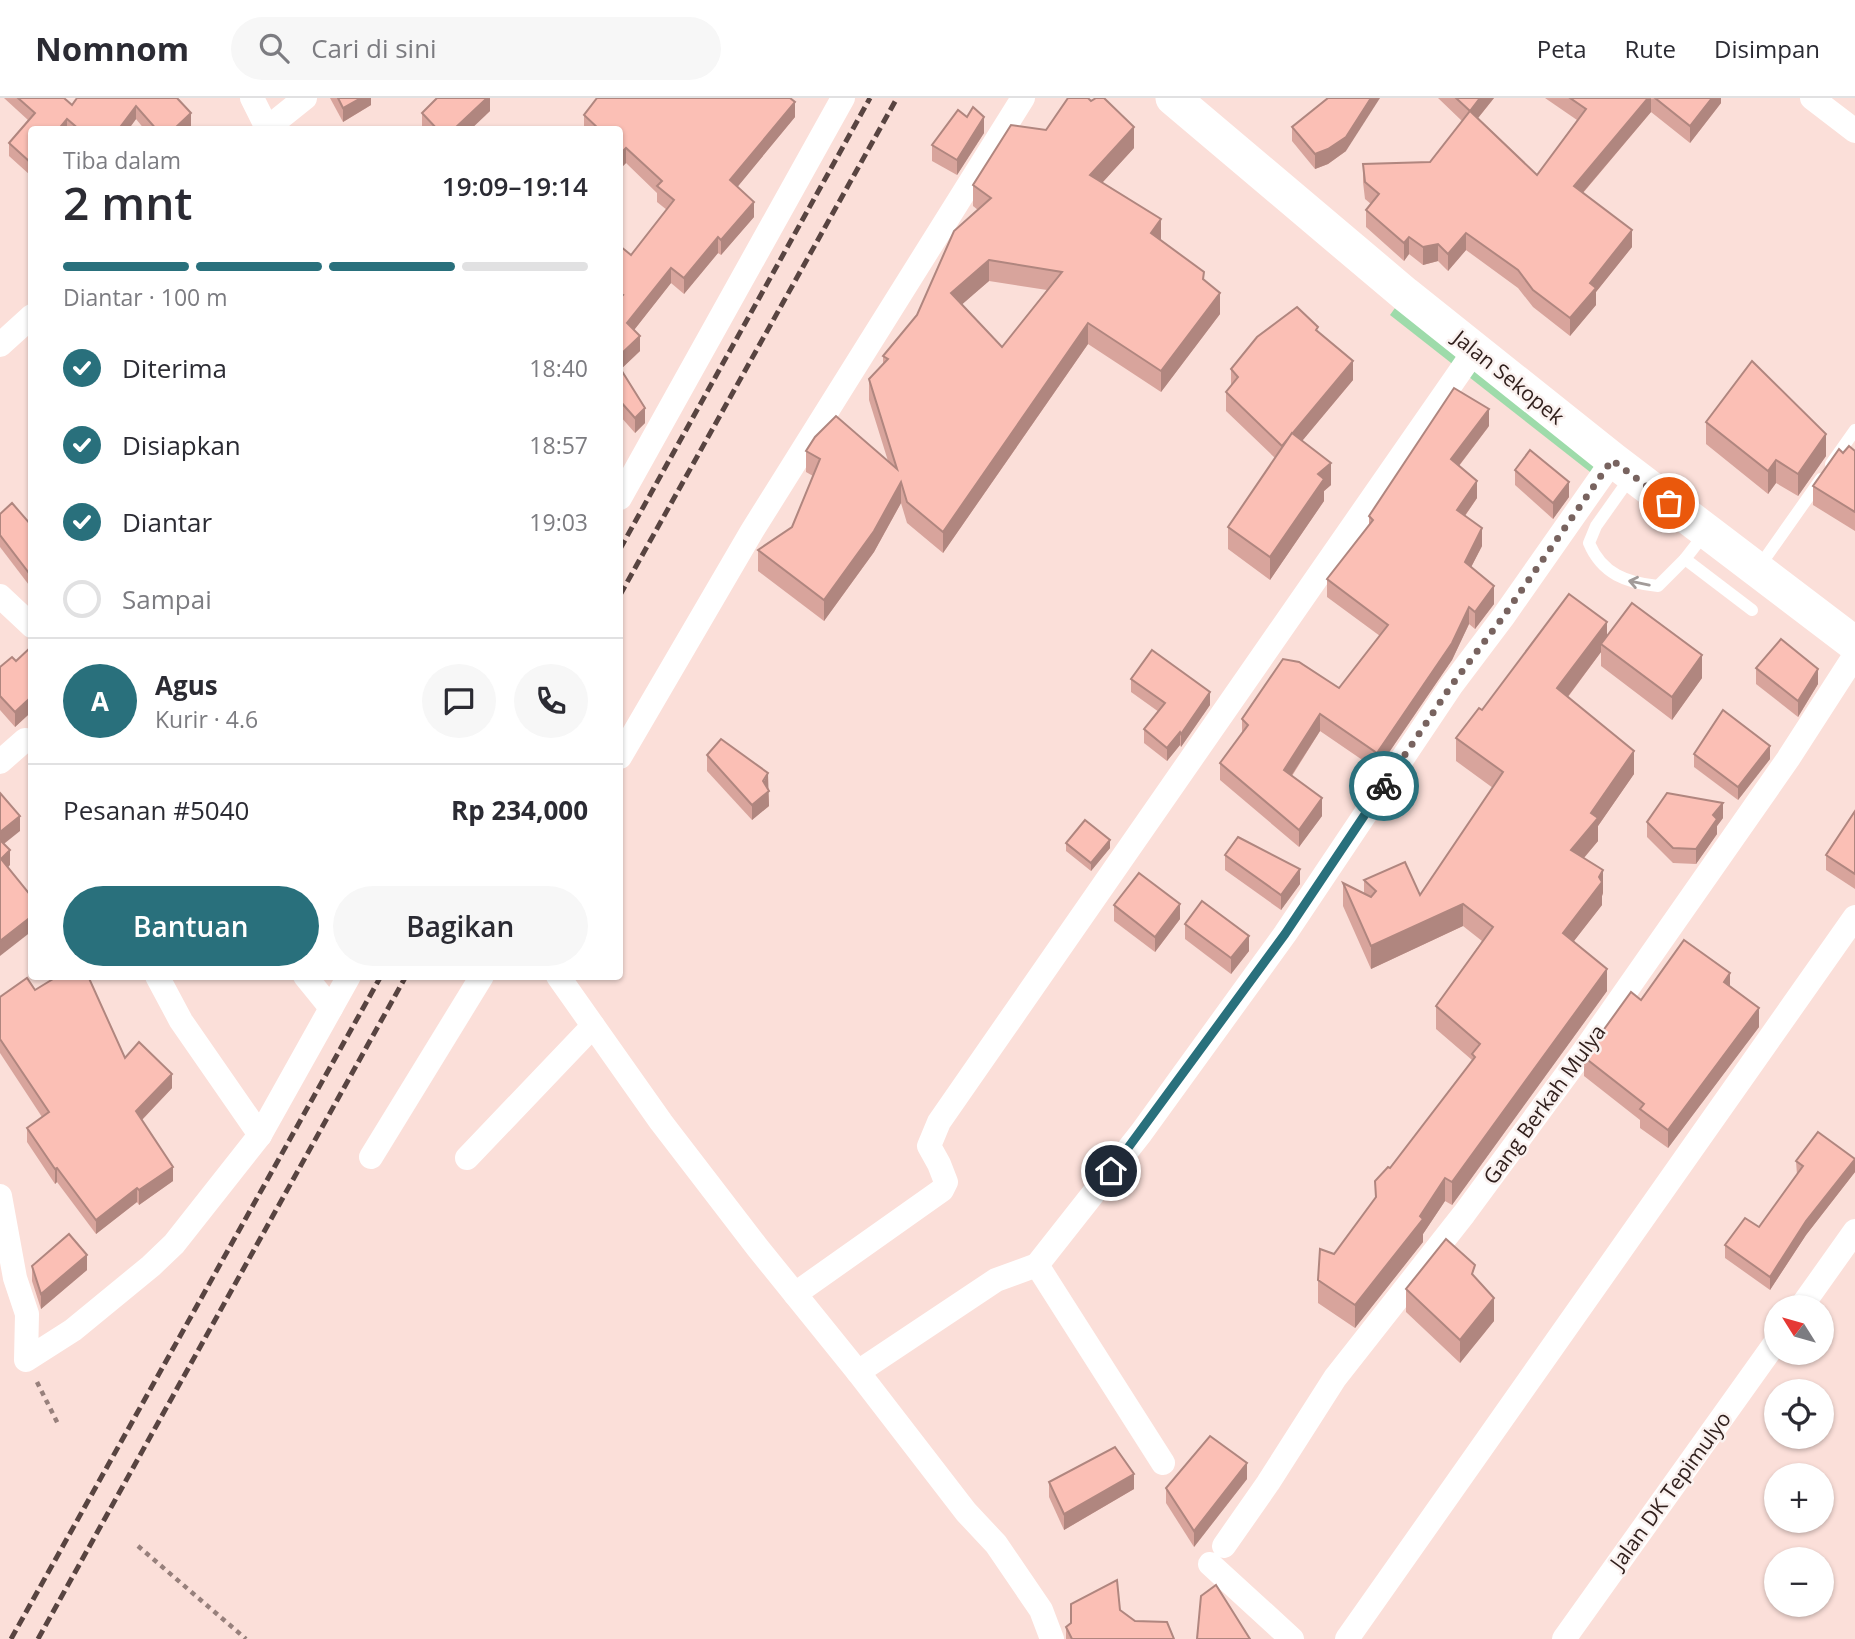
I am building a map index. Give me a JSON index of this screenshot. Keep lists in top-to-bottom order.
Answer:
{
  "streets": {
    "street": ["Jalan Sekopek", "Gang Berkah Mulya", "Jalan DK Tepimulyo"]
  },
  "crossings": [
    ["Jalan Sekopek", "Gang Berkah Mulya"]
  ],
  "north": "top left",
  "page": {
    "header": "Nomnom",
    "search": "Cari di sini",
    "nav": ["Peta", "Rute", "Disimpan"],
    "heading": ["2 mnt", "Tiba dalam", "19:09–19:14"],
    "panel": [
      "Agus",
      "Kurir · 4.6",
      "Pesanan #5040",
      "Rp 234,000"
    ],
    "bar": "Diantar · 100 m",
    "list": [
      ["Diterima", "18:40"],
      ["Disiapkan", "18:57"],
      ["Diantar", "19:03"],
      "Sampai"
    ],
    "round": "A",
    "buttons": ["Bantuan", "Bagikan"],
    "map_buttons": ["+", "−"]
  }
}
